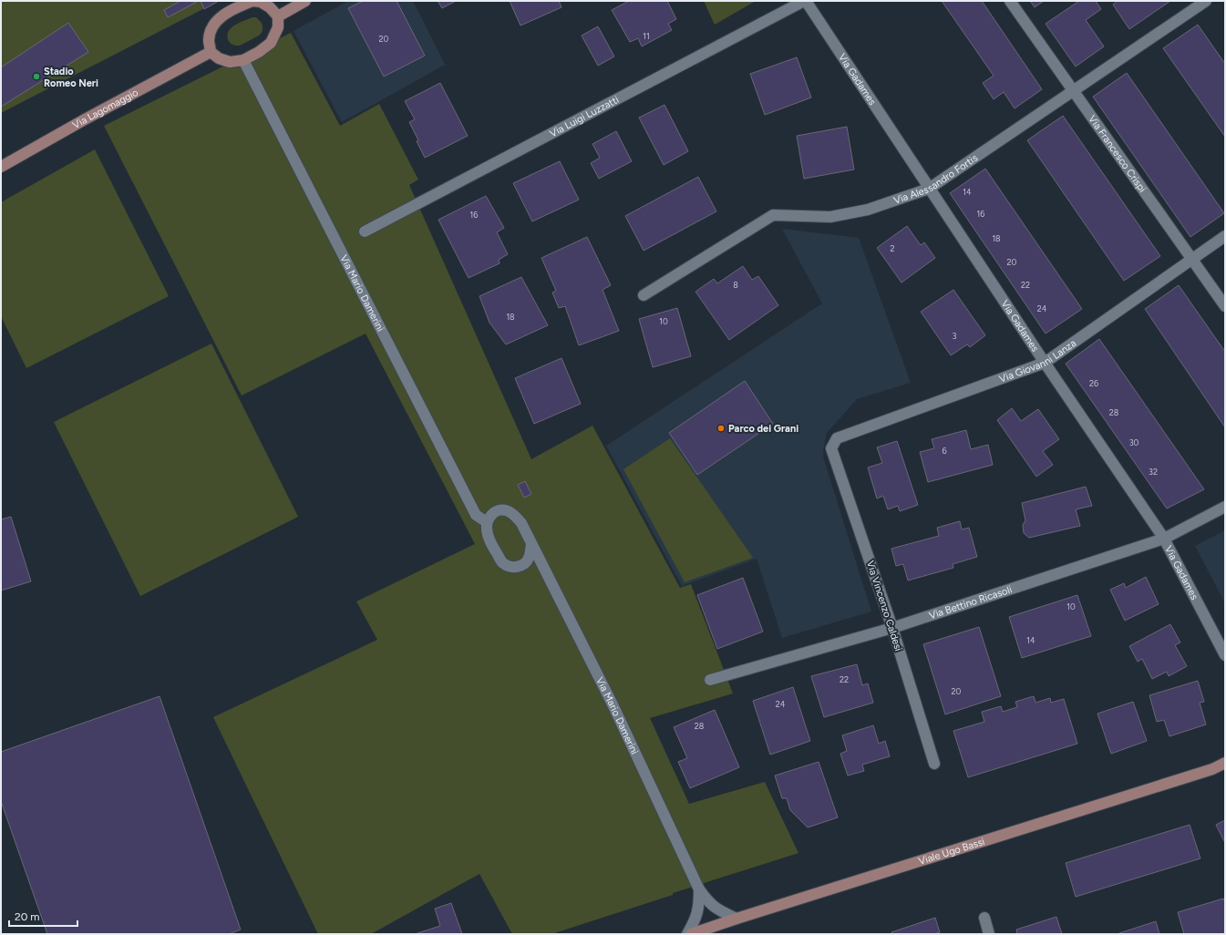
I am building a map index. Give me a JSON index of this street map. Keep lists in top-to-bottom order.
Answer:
{
  "streets": {
    "main road": ["Via Lagomaggio", "Viale Ugo Bassi"],
    "street": [
      "Via Gadames",
      "Via Luigi Luzzatti",
      "Via Francesco Crispi",
      "Via Alessandro Fortis",
      "Via Mario Damerini",
      "Via Giovanni Lanza",
      "Via Bettino Ricasoli",
      "Via Vincenzo Caldesi"
    ]
  },
  "crossings": [
    ["Via Gadames", "Via Luigi Luzzatti"],
    ["Via Gadames", "Via Alessandro Fortis"],
    ["Via Gadames", "Via Giovanni Lanza"],
    ["Via Gadames", "Via Bettino Ricasoli"],
    ["Via Lagomaggio", "Via Mario Damerini"],
    ["Via Francesco Crispi", "Via Alessandro Fortis"],
    ["Via Francesco Crispi", "Via Giovanni Lanza"],
    ["Via Mario Damerini", "Viale Ugo Bassi"],
    ["Via Giovanni Lanza", "Via Vincenzo Caldesi"],
    ["Via Bettino Ricasoli", "Via Vincenzo Caldesi"]
  ],
  "places": ["Stadio Romeo Neri", "Parco dei Grani"],
  "house_numbers": [
    "11",
    "20",
    "14",
    "16",
    "16",
    "18",
    "2",
    "20",
    "8",
    "22",
    "24",
    "18",
    "10",
    "3",
    "26",
    "28",
    "30",
    "6",
    "32",
    "10",
    "14",
    "22",
    "20",
    "24",
    "28"
  ],
  "scale_bar": "20 m"
}
